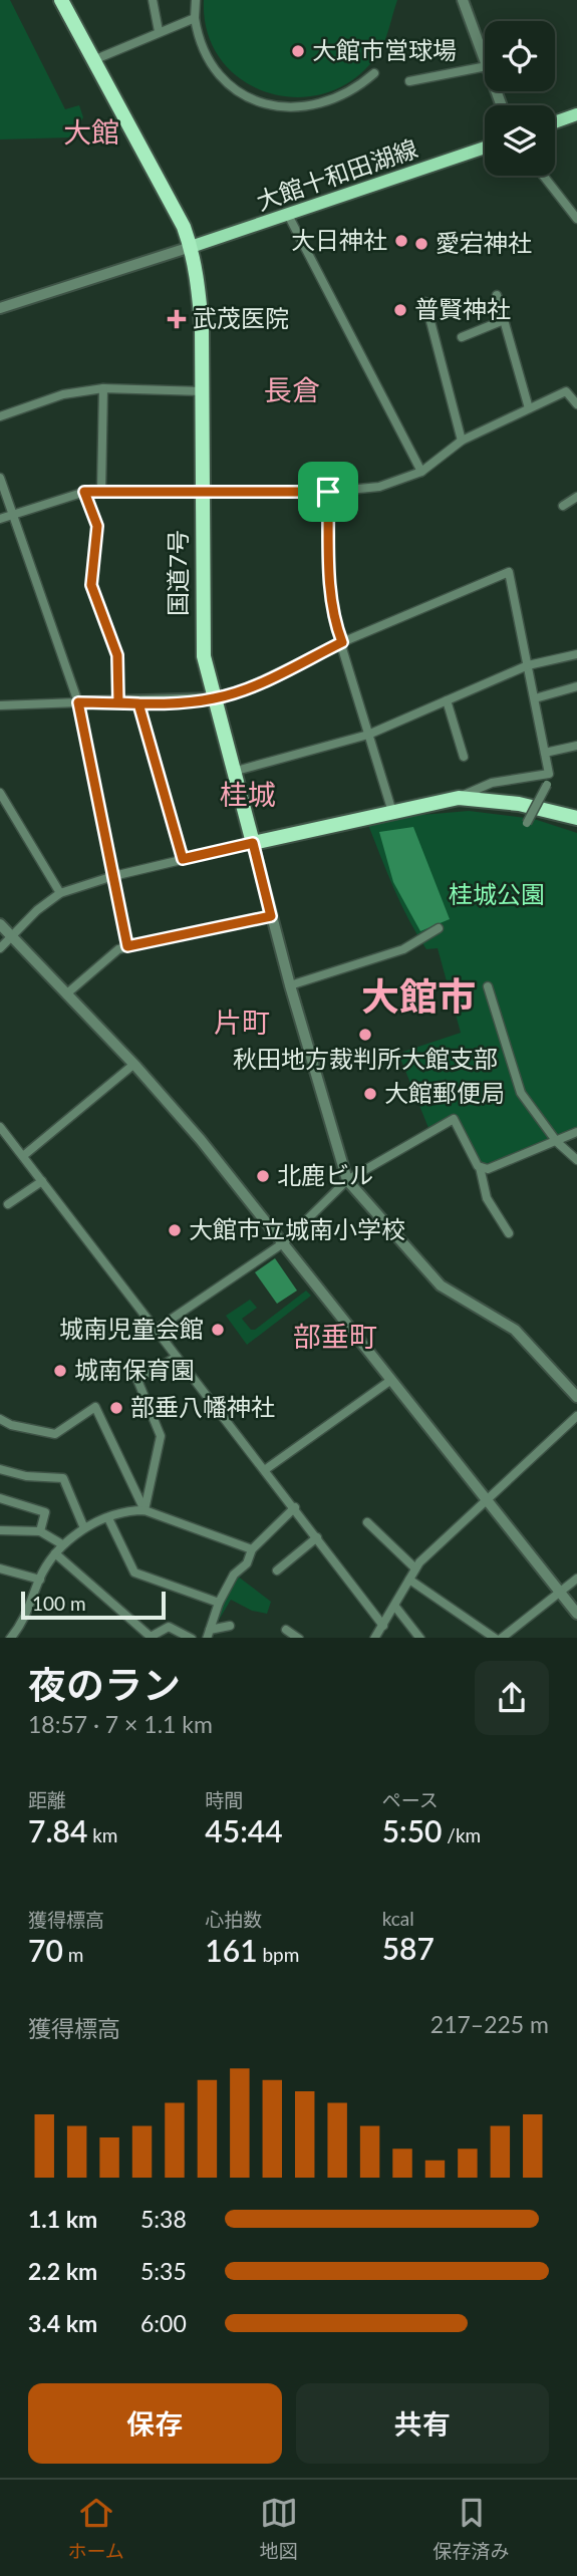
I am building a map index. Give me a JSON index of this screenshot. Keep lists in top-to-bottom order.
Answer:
{
  "streets": {
    "highway": ["国道7号"],
    "main road": ["大館十和田湖線"]
  },
  "crossings": [
    ["大館十和田湖線", "国道7号"]
  ],
  "districts": [
    "大館",
    "長倉",
    "桂城",
    "大館市",
    "片町",
    "部垂町"
  ],
  "parks": ["桂城公園"],
  "places": {
    "other": [
      "大館市営球場",
      "大日神社",
      "愛宕神社",
      "普賢神社",
      "秋田地方裁判所大館支部",
      "大館郵便局",
      "北鹿ビル",
      "大館市立城南小学校",
      "城南児童会館",
      "城南保育園",
      "部垂八幡神社"
    ],
    "health": ["武茂医院"]
  },
  "scale_bar": "100 m",
  "page": {
    "scale": "100 m",
    "heading": ["夜のラン", "18:57 · 7 × 1.1 km"],
    "stats": [
      ["距離", "7.84 km"],
      ["時間", "45:44"],
      ["ペース", "5:50 /km"],
      ["獲得標高", "70 m"],
      ["心拍数", "161 bpm"],
      ["kcal", "587"]
    ],
    "chart": ["獲得標高", "217–225 m"],
    "list": [
      {
        "name": "1.1 km",
        "note": "5:38"
      },
      {
        "name": "2.2 km",
        "note": "5:35"
      },
      {
        "name": "3.4 km",
        "note": "6:00"
      }
    ],
    "buttons": ["保存", "共有"],
    "tabs": ["ホーム", "地図", "保存済み"]
  }
}
